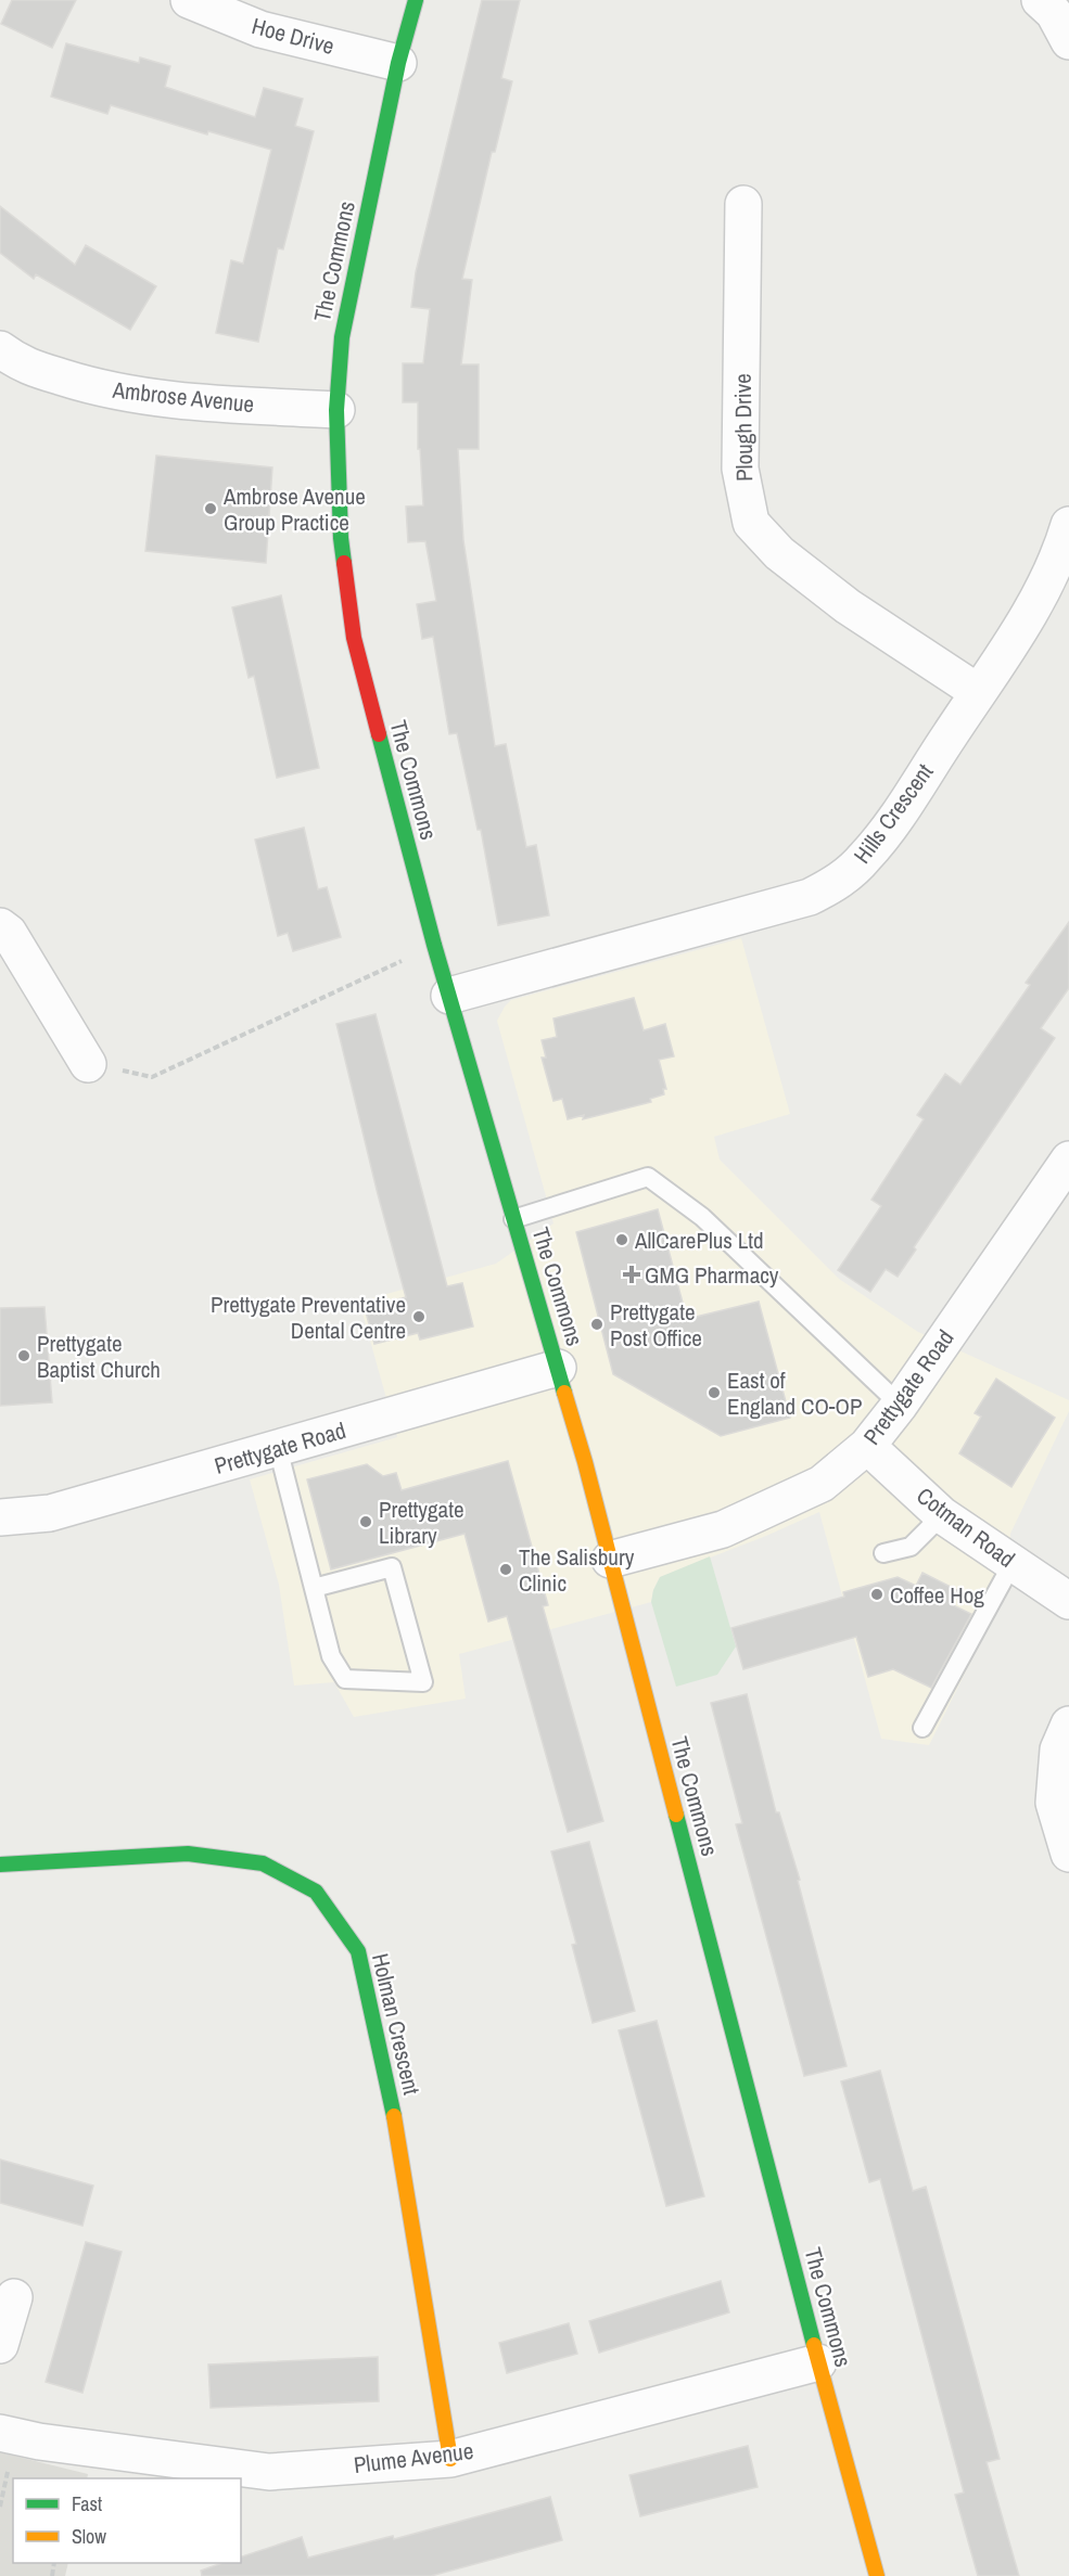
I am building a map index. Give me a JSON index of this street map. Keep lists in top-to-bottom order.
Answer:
{
  "streets": {
    "street": [
      "Hoe Drive",
      "The Commons",
      "Ambrose Avenue",
      "Plough Drive",
      "Hills Crescent",
      "Prettygate Road",
      "Cotman Road",
      "Holman Crescent",
      "Plume Avenue"
    ]
  },
  "crossings": [
    ["Hoe Drive", "The Commons"],
    ["The Commons", "Ambrose Avenue"],
    ["The Commons", "Hills Crescent"],
    ["The Commons", "Prettygate Road"],
    ["The Commons", "Plume Avenue"],
    ["Plough Drive", "Hills Crescent"],
    ["Prettygate Road", "Cotman Road"],
    ["Holman Crescent", "Plume Avenue"]
  ],
  "places": {
    "other": [
      "Ambrose Avenue Group Practice",
      "AllCarePlus Ltd",
      "Prettygate Preventative Dental Centre",
      "Prettygate Post Office",
      "Prettygate Baptist Church",
      "East of England CO-OP",
      "Prettygate Library",
      "The Salisbury Clinic",
      "Coffee Hog"
    ],
    "health": ["GMG Pharmacy"]
  },
  "legend": ["Fast", "Slow"]
}
